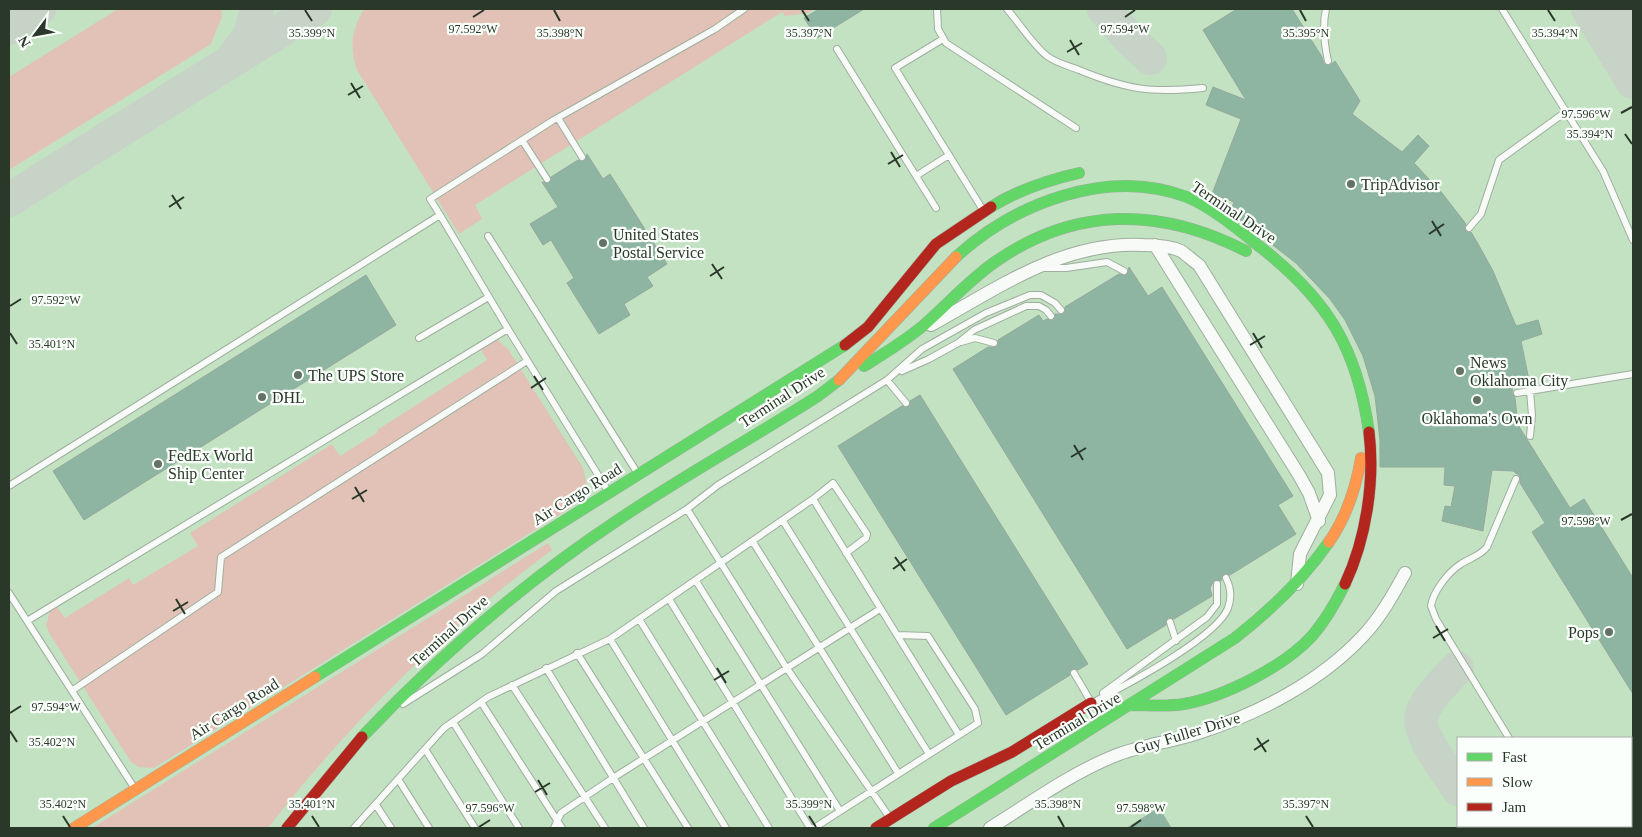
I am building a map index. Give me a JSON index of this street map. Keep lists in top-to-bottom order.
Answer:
{
  "streets": {
    "main road": ["Terminal Drive", "Air Cargo Road"],
    "street": ["Guy Fuller Drive"]
  },
  "places": [
    "TripAdvisor",
    "United States Postal Service",
    "News Oklahoma City",
    "The UPS Store",
    "DHL",
    "Oklahoma's Own",
    "FedEx World Ship Center",
    "Pops"
  ],
  "legend": ["Fast", "Slow", "Jam"],
  "north": "bottom left",
  "coordinates": [
    "97.592°W",
    "97.594°W",
    "35.394°N",
    "35.399°N",
    "35.397°N",
    "35.398°N",
    "35.395°N",
    "97.596°W",
    "35.401°N",
    "97.598°W",
    "35.402°N"
  ]
}
